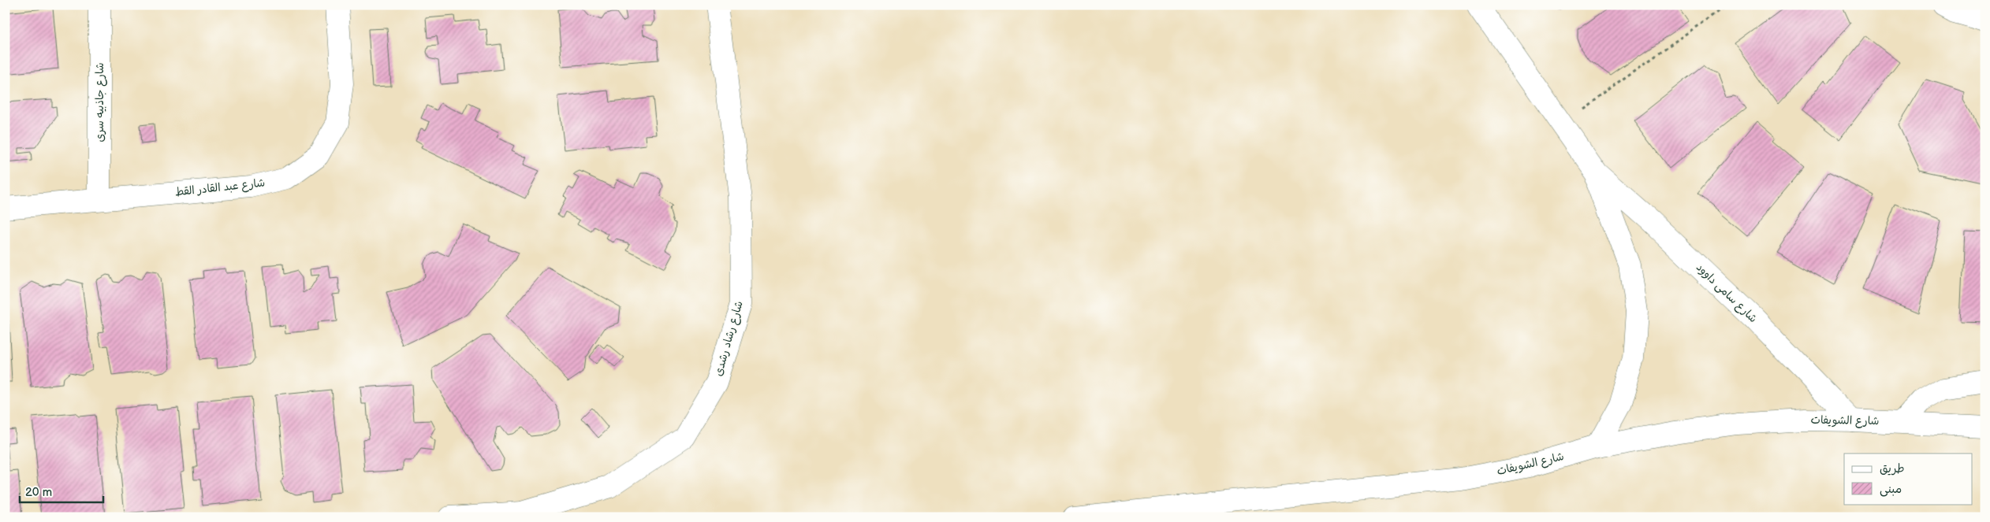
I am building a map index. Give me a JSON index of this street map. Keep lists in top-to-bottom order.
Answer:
{
  "streets": {
    "street": [
      "شارع جاذبيه سرى",
      "شارع عبد القادر القط",
      "شارع سامى داوود",
      "شارع رشاد رشدى",
      "شارع الشويفات"
    ]
  },
  "crossings": [
    ["شارع جاذبيه سرى", "شارع عبد القادر القط"],
    ["شارع سامى داوود", "شارع الشويفات"]
  ],
  "legend": ["طريق", "مبنى"],
  "scale_bar": "20 m"
}
